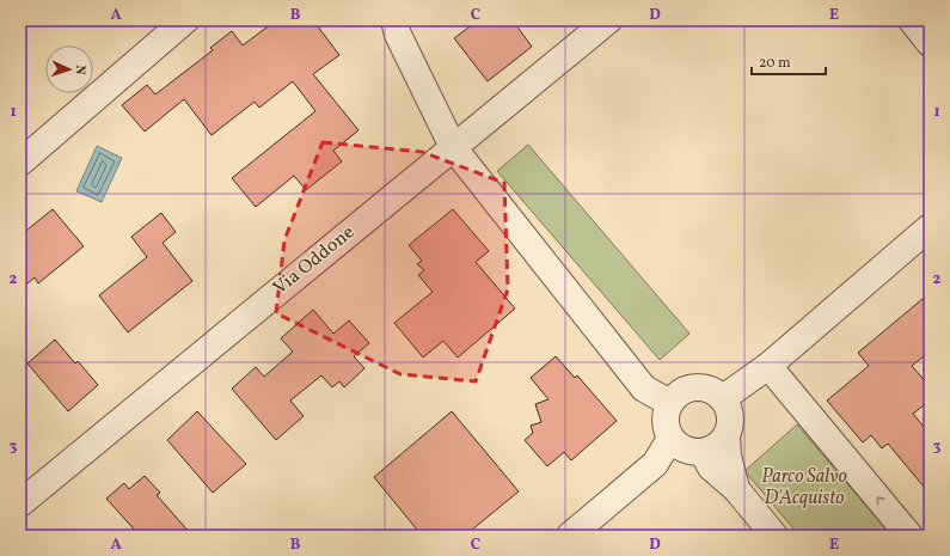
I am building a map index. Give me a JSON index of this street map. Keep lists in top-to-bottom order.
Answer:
{
  "streets": {
    "street": ["Via Oddone"]
  },
  "parks": ["Parco Salvo D'Acquisto"],
  "scale_bar": "20 m",
  "north": "right",
  "grid": {
    "columns": [
      "A",
      "B",
      "C",
      "D",
      "E"
    ],
    "rows": ["1", "2", "3"]
  }
}
